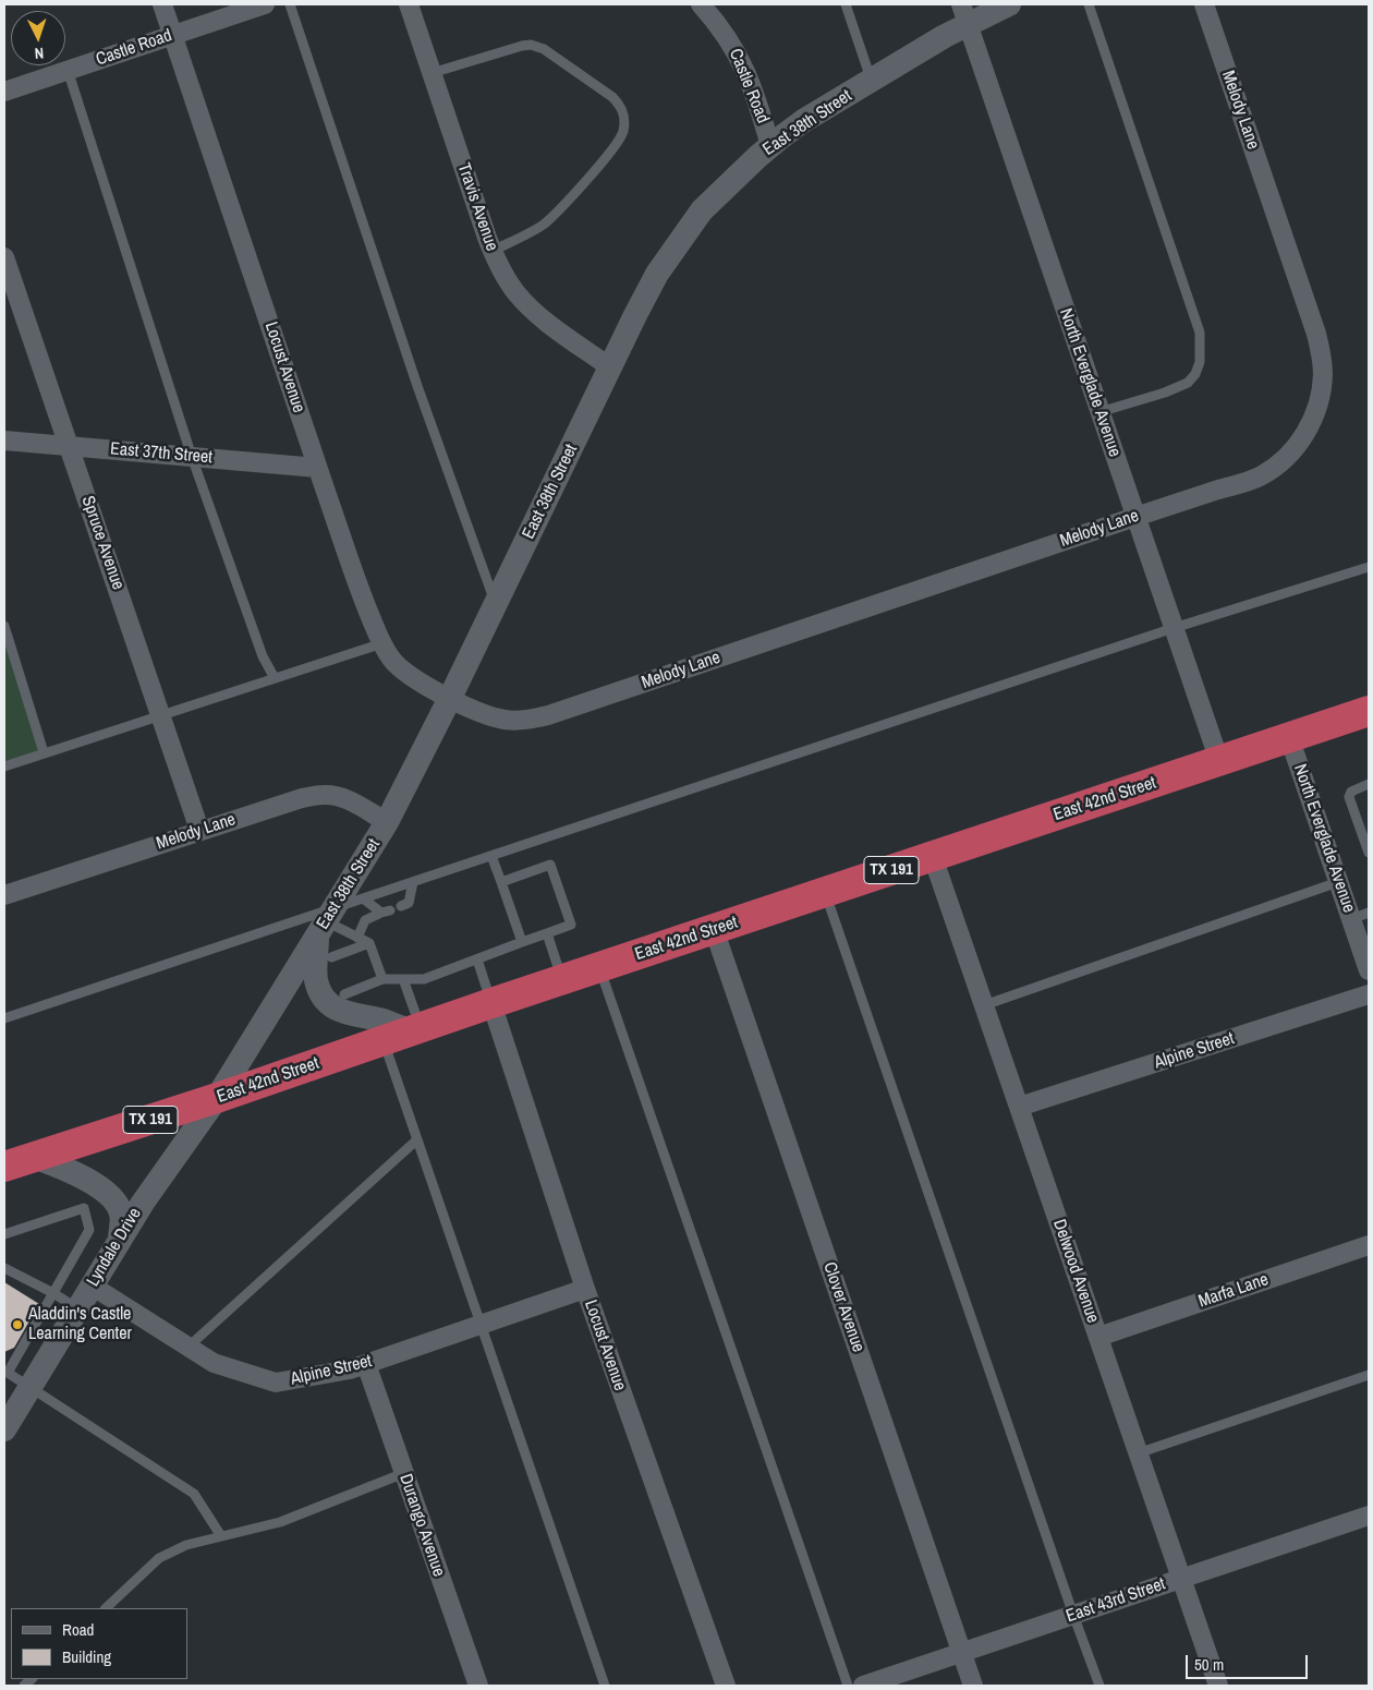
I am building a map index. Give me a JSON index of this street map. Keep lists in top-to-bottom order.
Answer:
{
  "streets": {
    "highway": ["East 42nd Street", "TX 191"],
    "street": [
      "Castle Road",
      "Melody Lane",
      "East 38th Street",
      "Travis Avenue",
      "Locust Avenue",
      "North Everglade Avenue",
      "East 37th Street",
      "Spruce Avenue",
      "Alpine Street",
      "Lyndale Drive",
      "Delwood Avenue",
      "Marfa Lane",
      "Clover Avenue",
      "Durango Avenue",
      "East 43rd Street"
    ]
  },
  "crossings": [
    ["Castle Road", "East 38th Street"],
    ["Castle Road", "Locust Avenue"],
    ["Melody Lane", "East 38th Street"],
    ["Melody Lane", "Locust Avenue"],
    ["Melody Lane", "North Everglade Avenue"],
    ["Melody Lane", "Spruce Avenue"],
    ["East 38th Street", "Travis Avenue"],
    ["East 38th Street", "Locust Avenue"],
    ["East 38th Street", "North Everglade Avenue"],
    ["East 38th Street", "East 42nd Street"],
    ["East 38th Street", "Lyndale Drive"],
    ["Locust Avenue", "East 37th Street"],
    ["Locust Avenue", "East 42nd Street"],
    ["Locust Avenue", "Alpine Street"],
    ["North Everglade Avenue", "East 42nd Street"],
    ["East 37th Street", "Spruce Avenue"],
    ["East 42nd Street", "Lyndale Drive"],
    ["East 42nd Street", "Delwood Avenue"],
    ["East 42nd Street", "Clover Avenue"],
    ["Alpine Street", "Lyndale Drive"],
    ["Alpine Street", "Delwood Avenue"],
    ["Alpine Street", "Durango Avenue"],
    ["Delwood Avenue", "Marfa Lane"],
    ["Delwood Avenue", "East 43rd Street"],
    ["Clover Avenue", "East 43rd Street"]
  ],
  "places": ["Aladdin's Castle Learning Center"],
  "legend": ["Road", "Building"],
  "scale_bar": "50 m",
  "north": "bottom"
}
